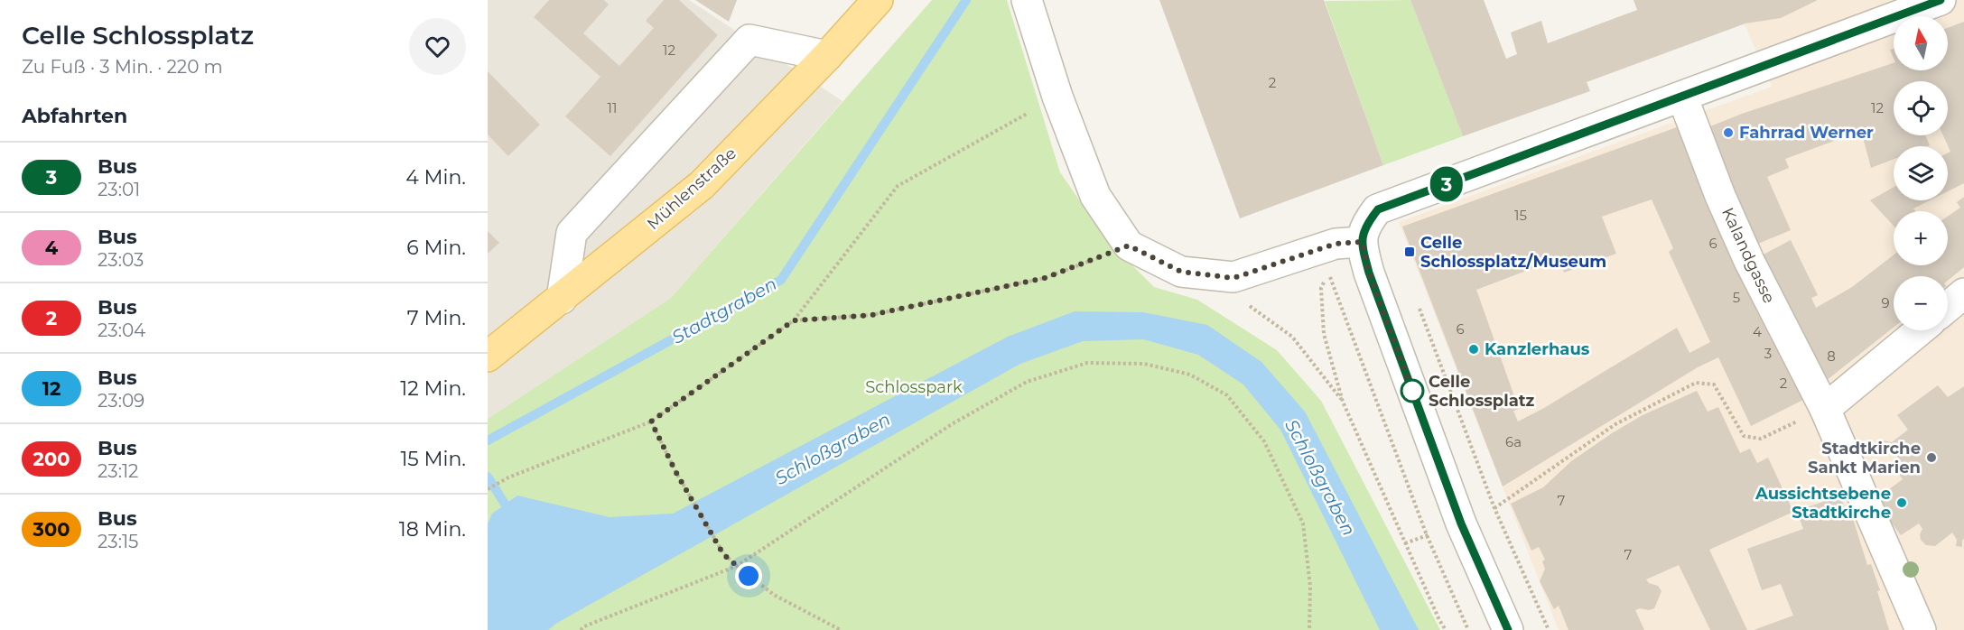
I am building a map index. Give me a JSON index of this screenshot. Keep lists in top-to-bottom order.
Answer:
{
  "streets": {
    "main road": ["Mühlenstraße"],
    "street": ["Kalandgasse"]
  },
  "water": ["Stadtgraben", "Schloßgraben"],
  "parks": ["Schlosspark"],
  "places": {
    "other": [
      "Fahrrad Werner",
      "Kanzlerhaus",
      "Celle Schlossplatz",
      "Stadtkirche Sankt Marien",
      "Aussichtsebene Stadtkirche"
    ],
    "transit": ["Celle Schlossplatz/Museum"]
  },
  "lines": ["bus line 3"],
  "house_numbers": [
    "12",
    "2",
    "11",
    "12",
    "15",
    "6",
    "5",
    "9",
    "6",
    "4",
    "3",
    "8",
    "2",
    "6a",
    "7",
    "7"
  ],
  "north": "top",
  "page": {
    "heading": [
      ["Celle Schlossplatz", "Zu Fuß · 3 Min. · 220 m"],
      "Abfahrten"
    ],
    "on_map": "3",
    "map_buttons": ["+", "−"],
    "list": [
      {
        "mark": "3",
        "name": "Bus",
        "note": "23:01",
        "value": "4 Min."
      },
      {
        "mark": "4",
        "name": "Bus",
        "note": "23:03",
        "value": "6 Min."
      },
      {
        "mark": "2",
        "name": "Bus",
        "note": "23:04",
        "value": "7 Min."
      },
      {
        "mark": "12",
        "name": "Bus",
        "note": "23:09",
        "value": "12 Min."
      },
      {
        "mark": "200",
        "name": "Bus",
        "note": "23:12",
        "value": "15 Min."
      },
      {
        "mark": "300",
        "name": "Bus",
        "note": "23:15",
        "value": "18 Min."
      }
    ]
  }
}
